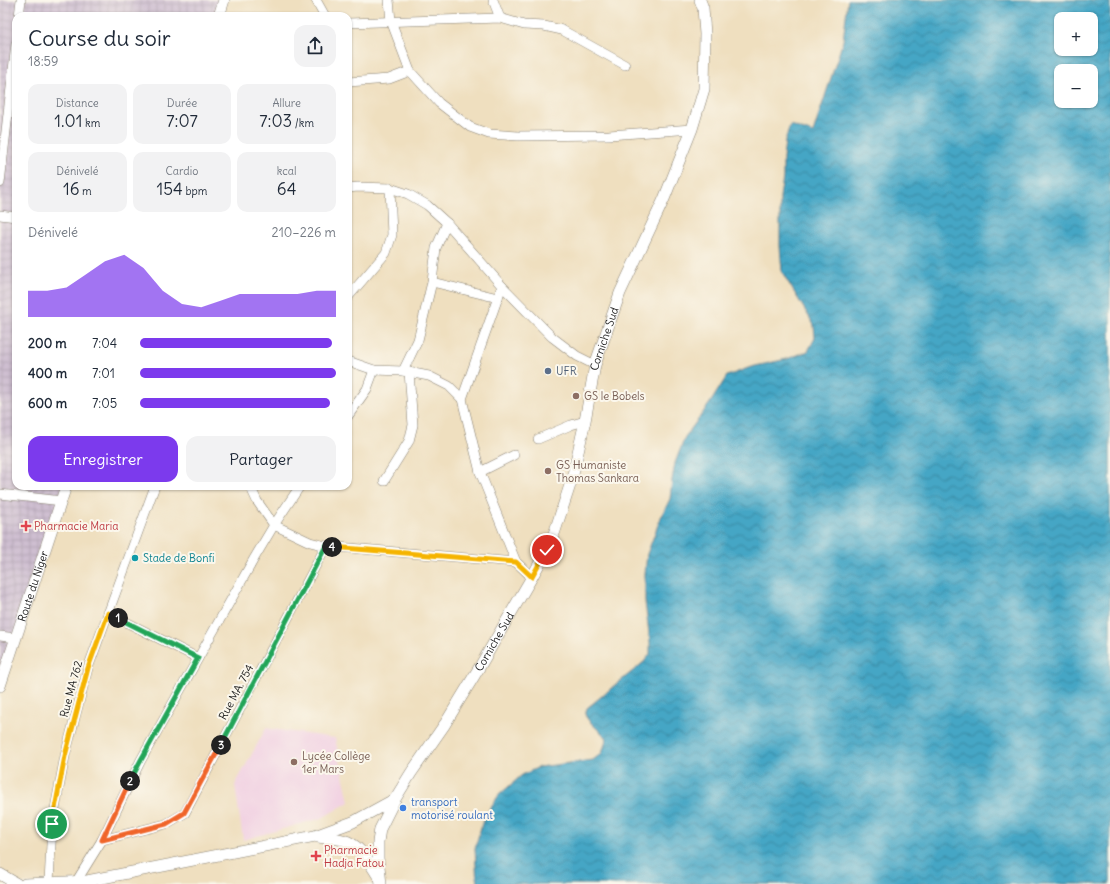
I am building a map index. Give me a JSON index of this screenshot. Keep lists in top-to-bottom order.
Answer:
{
  "streets": {
    "main road": ["Corniche Sud", "Route du Niger"],
    "street": ["Rue MA 762", "Rue MA. 754"]
  },
  "places": {
    "other": [
      "UFR",
      "GS le Bobels",
      "GS Humaniste Thomas Sankara",
      "Stade de Bonfi",
      "Lycée Collège 1er Mars",
      "transport motorisé roulant"
    ],
    "health": ["Pharmacie Maria", "Pharmacie Hadja Fatou"]
  },
  "page": {
    "map_buttons": ["+", "−"],
    "heading": ["Course du soir", "18:59"],
    "stats": [
      ["Distance", "1.01 km"],
      ["Durée", "7:07"],
      ["Allure", "7:03 /km"],
      ["Dénivelé", "16 m"],
      ["Cardio", "154 bpm"],
      ["kcal", "64"]
    ],
    "chart": ["Dénivelé", "210–226 m"],
    "list": [
      {
        "name": "200 m",
        "note": "7:04"
      },
      {
        "name": "400 m",
        "note": "7:01"
      },
      {
        "name": "600 m",
        "note": "7:05"
      }
    ],
    "buttons": ["Enregistrer", "Partager"],
    "pins": [
      "4",
      "1",
      "3",
      "2"
    ]
  }
}
